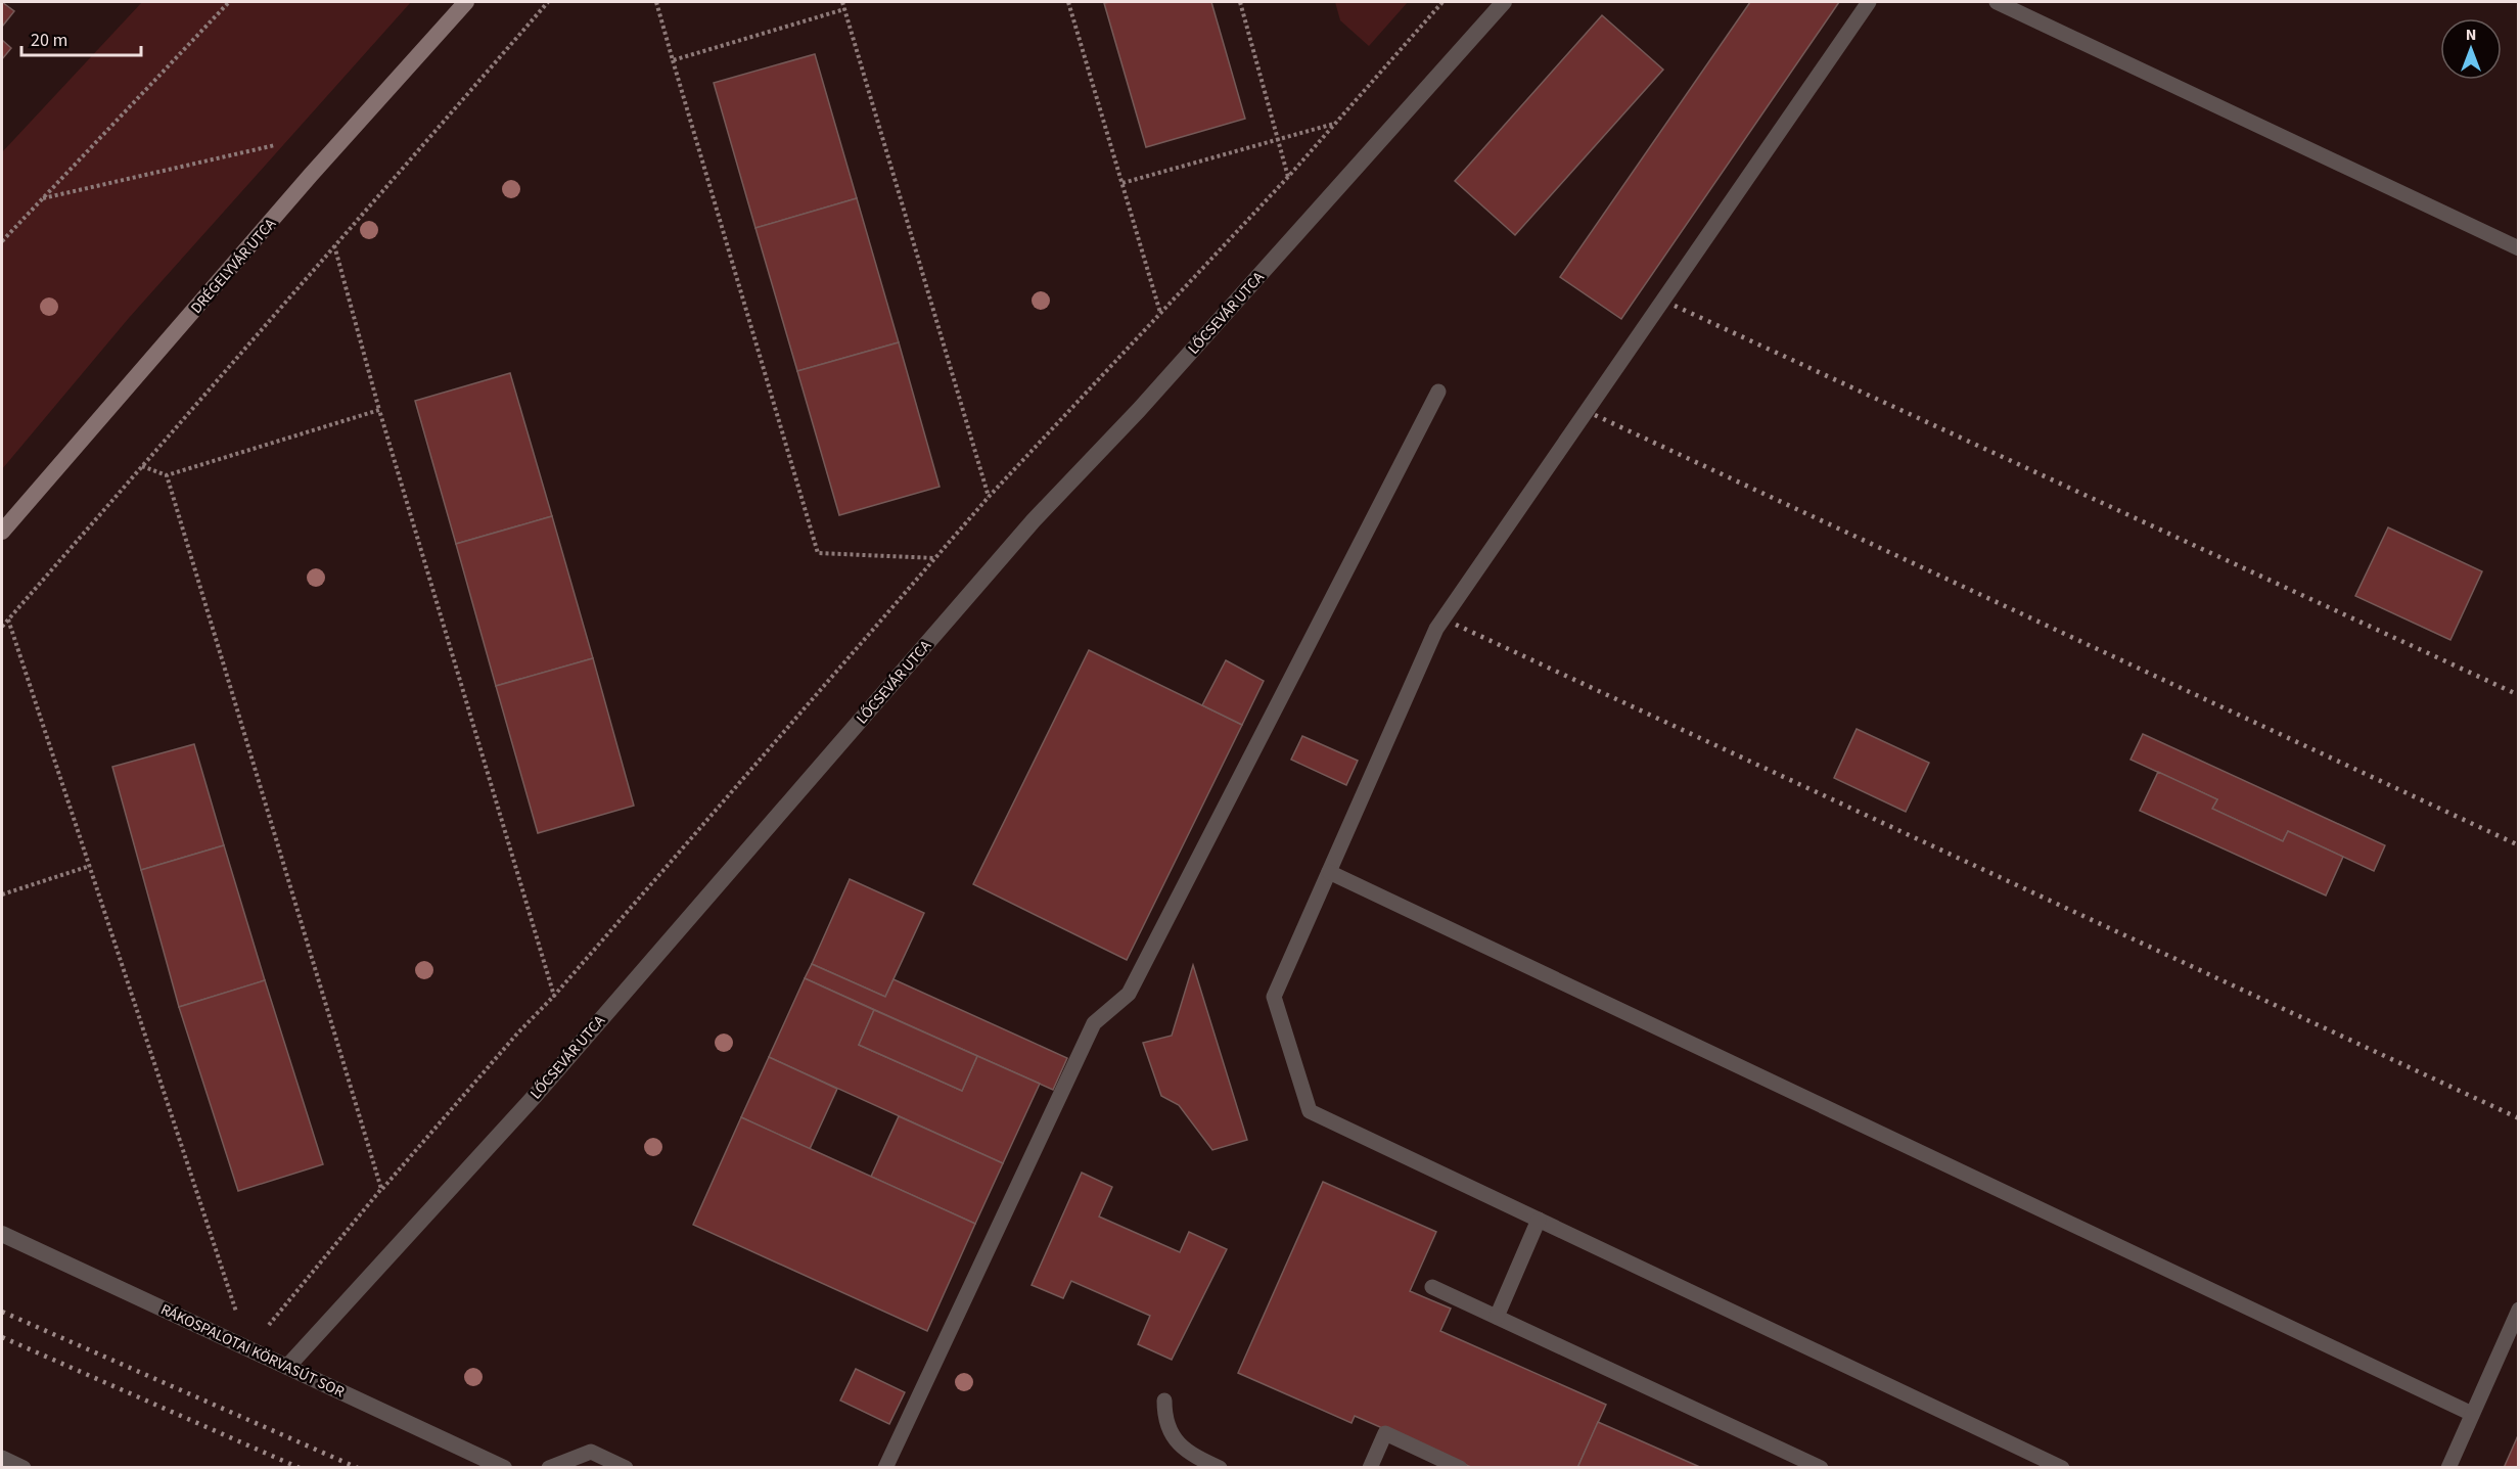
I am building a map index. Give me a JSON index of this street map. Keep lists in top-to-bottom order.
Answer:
{
  "streets": {
    "main road": ["DRÉGELYVÁR UTCA"],
    "street": ["LŐCSEVÁR UTCA", "RÁKOSPALOTAI KÖRVASÚT SOR"]
  },
  "crossings": [
    ["LŐCSEVÁR UTCA", "RÁKOSPALOTAI KÖRVASÚT SOR"]
  ],
  "scale_bar": "20 m",
  "north": "top"
}
